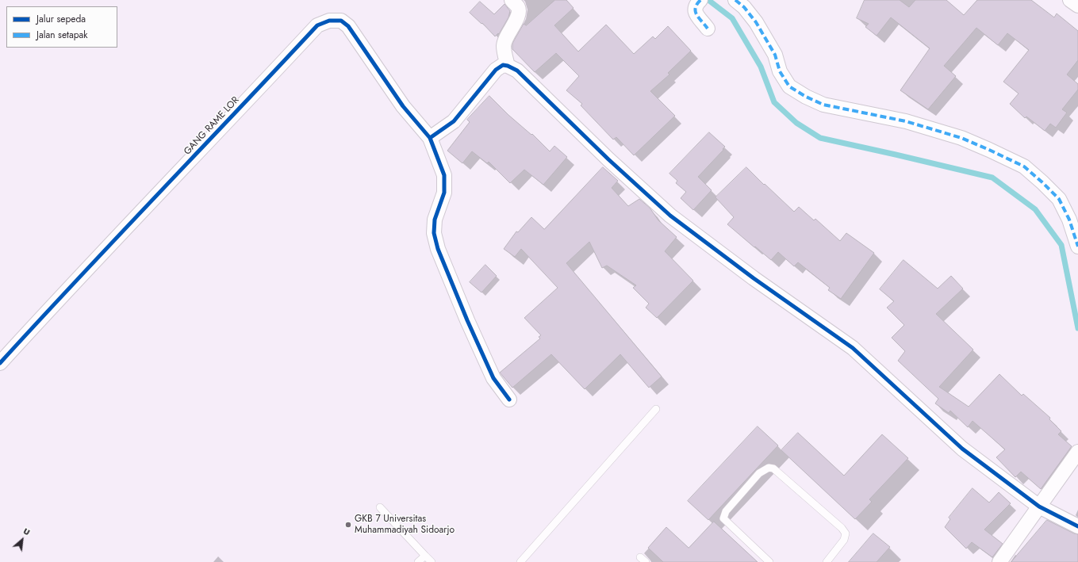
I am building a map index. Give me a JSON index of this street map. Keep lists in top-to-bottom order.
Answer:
{
  "streets": {
    "street": ["GANG RAME LOR"]
  },
  "places": ["GKB 7 Universitas Muhammadiyah Sidoarjo"],
  "legend": ["Jalur sepeda", "Jalan setapak"],
  "north": "top right"
}
